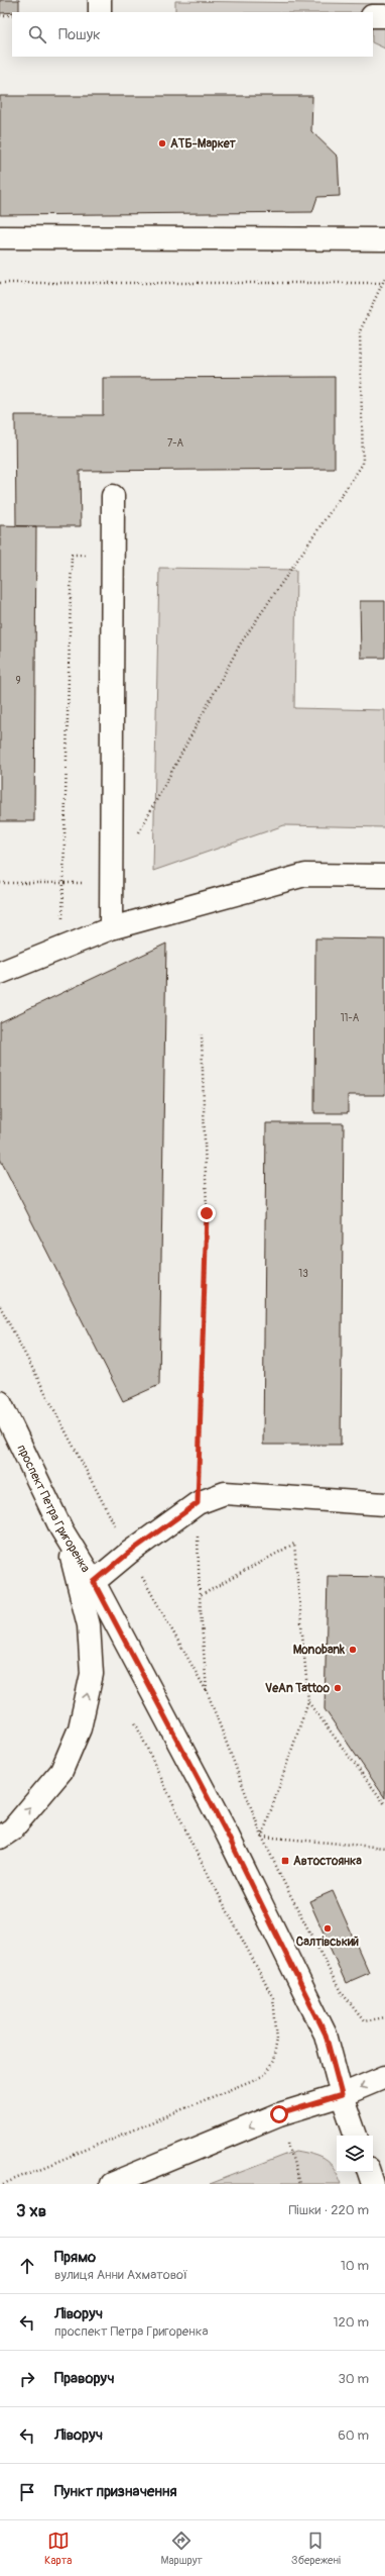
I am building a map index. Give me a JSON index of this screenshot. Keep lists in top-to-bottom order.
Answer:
{
  "streets": {
    "main road": ["проспект Петра Григоренка"]
  },
  "places": {
    "other": [
      "АТБ-Маркет",
      "Monobank",
      "VeAn Tattoo",
      "Салтівський"
    ],
    "transit": ["Автостоянка"]
  },
  "house_numbers": [
    "7-А",
    "9",
    "11-А",
    "13"
  ],
  "page": {
    "search": "Пошук",
    "heading": ["3 хв", "Пішки · 220 m"],
    "list": [
      ["Прямо", "вулиця Анни Ахматової", "10 m"],
      ["Ліворуч", "проспект Петра Григоренка", "120 m"],
      ["Праворуч", "30 m"],
      ["Ліворуч", "60 m"],
      "Пункт призначення"
    ],
    "nav": ["Карта", "Маршрут", "Збережені"]
  }
}
